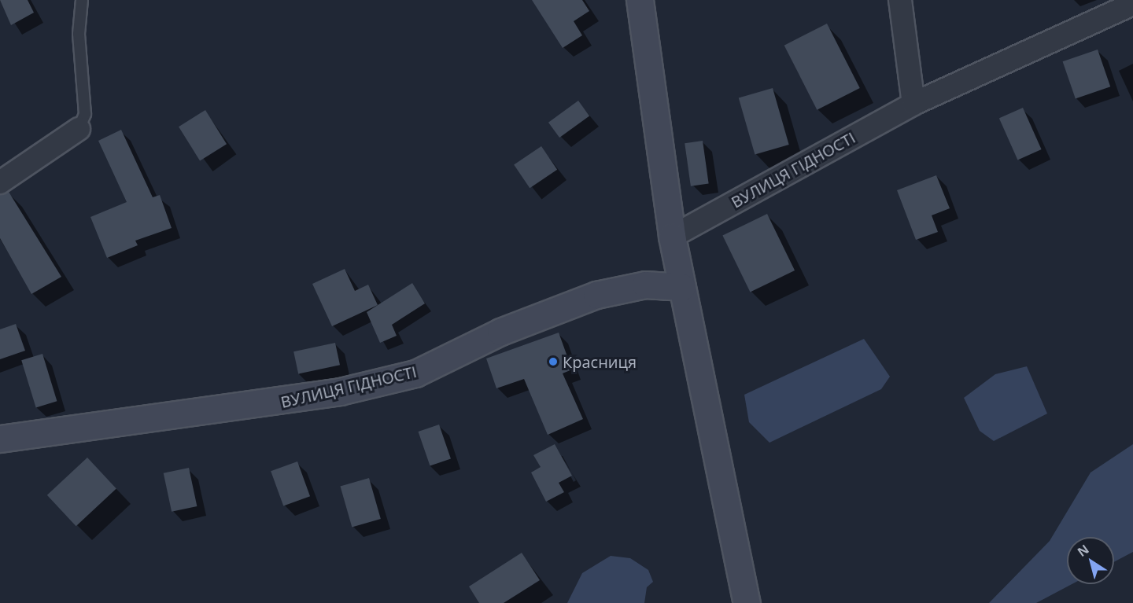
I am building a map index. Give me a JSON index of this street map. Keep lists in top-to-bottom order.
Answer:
{
  "streets": {
    "street": ["ВУЛИЦЯ ГІДНОСТІ"]
  },
  "places": ["Красниця"],
  "north": "top left"
}
